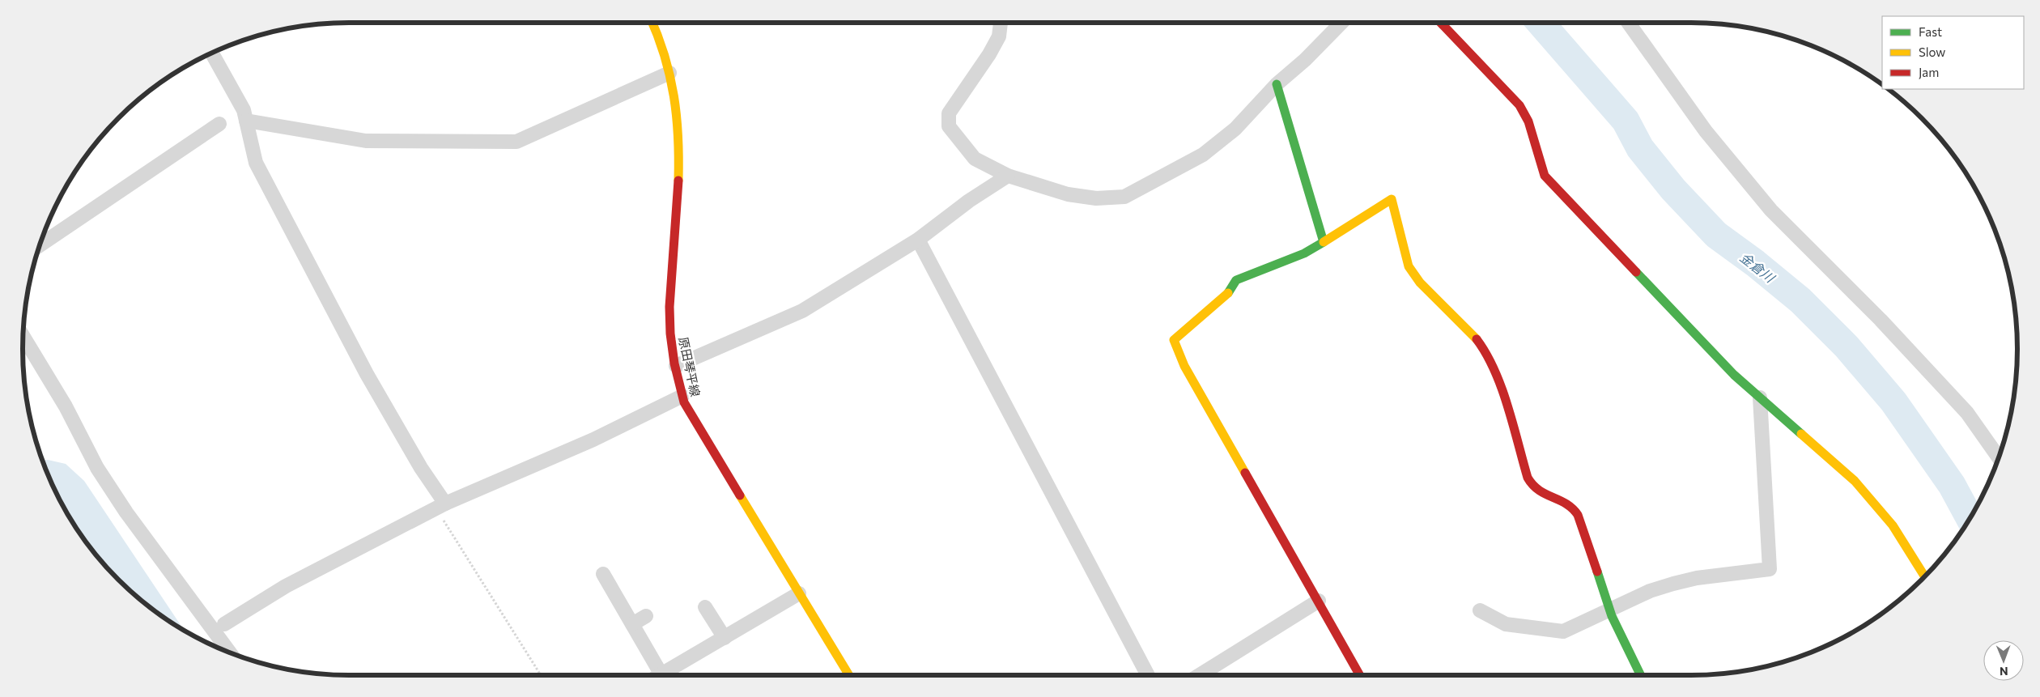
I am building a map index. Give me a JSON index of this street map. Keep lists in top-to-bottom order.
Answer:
{
  "streets": {
    "street": ["原田琴平線"]
  },
  "water": ["金倉川"],
  "legend": ["Fast", "Slow", "Jam"],
  "north": "bottom"
}
